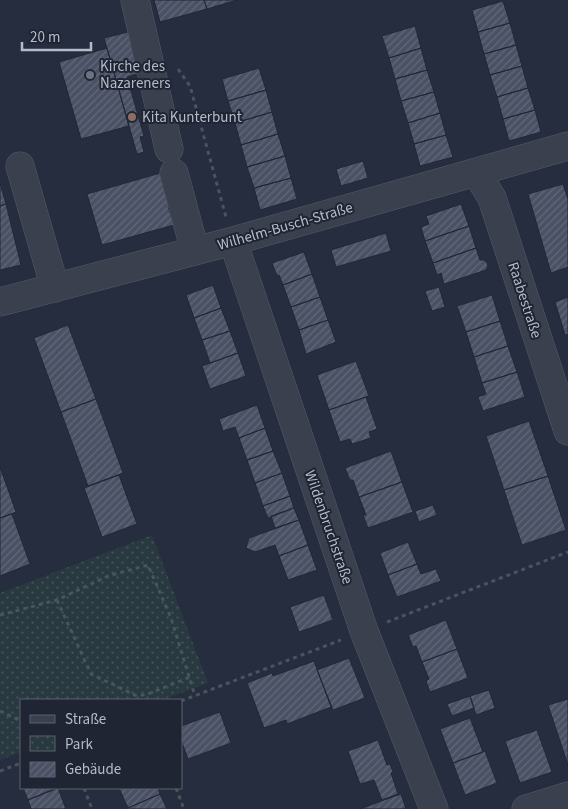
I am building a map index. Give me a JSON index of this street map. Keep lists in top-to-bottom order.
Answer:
{
  "streets": {
    "street": ["Wilhelm-Busch-Straße", "Raabestraße", "Wildenbruchstraße"]
  },
  "crossings": [
    ["Wilhelm-Busch-Straße", "Raabestraße"],
    ["Wilhelm-Busch-Straße", "Wildenbruchstraße"]
  ],
  "places": ["Kirche des Nazareners", "Kita Kunterbunt"],
  "legend": ["Straße", "Park", "Gebäude"],
  "scale_bar": "20 m"
}
